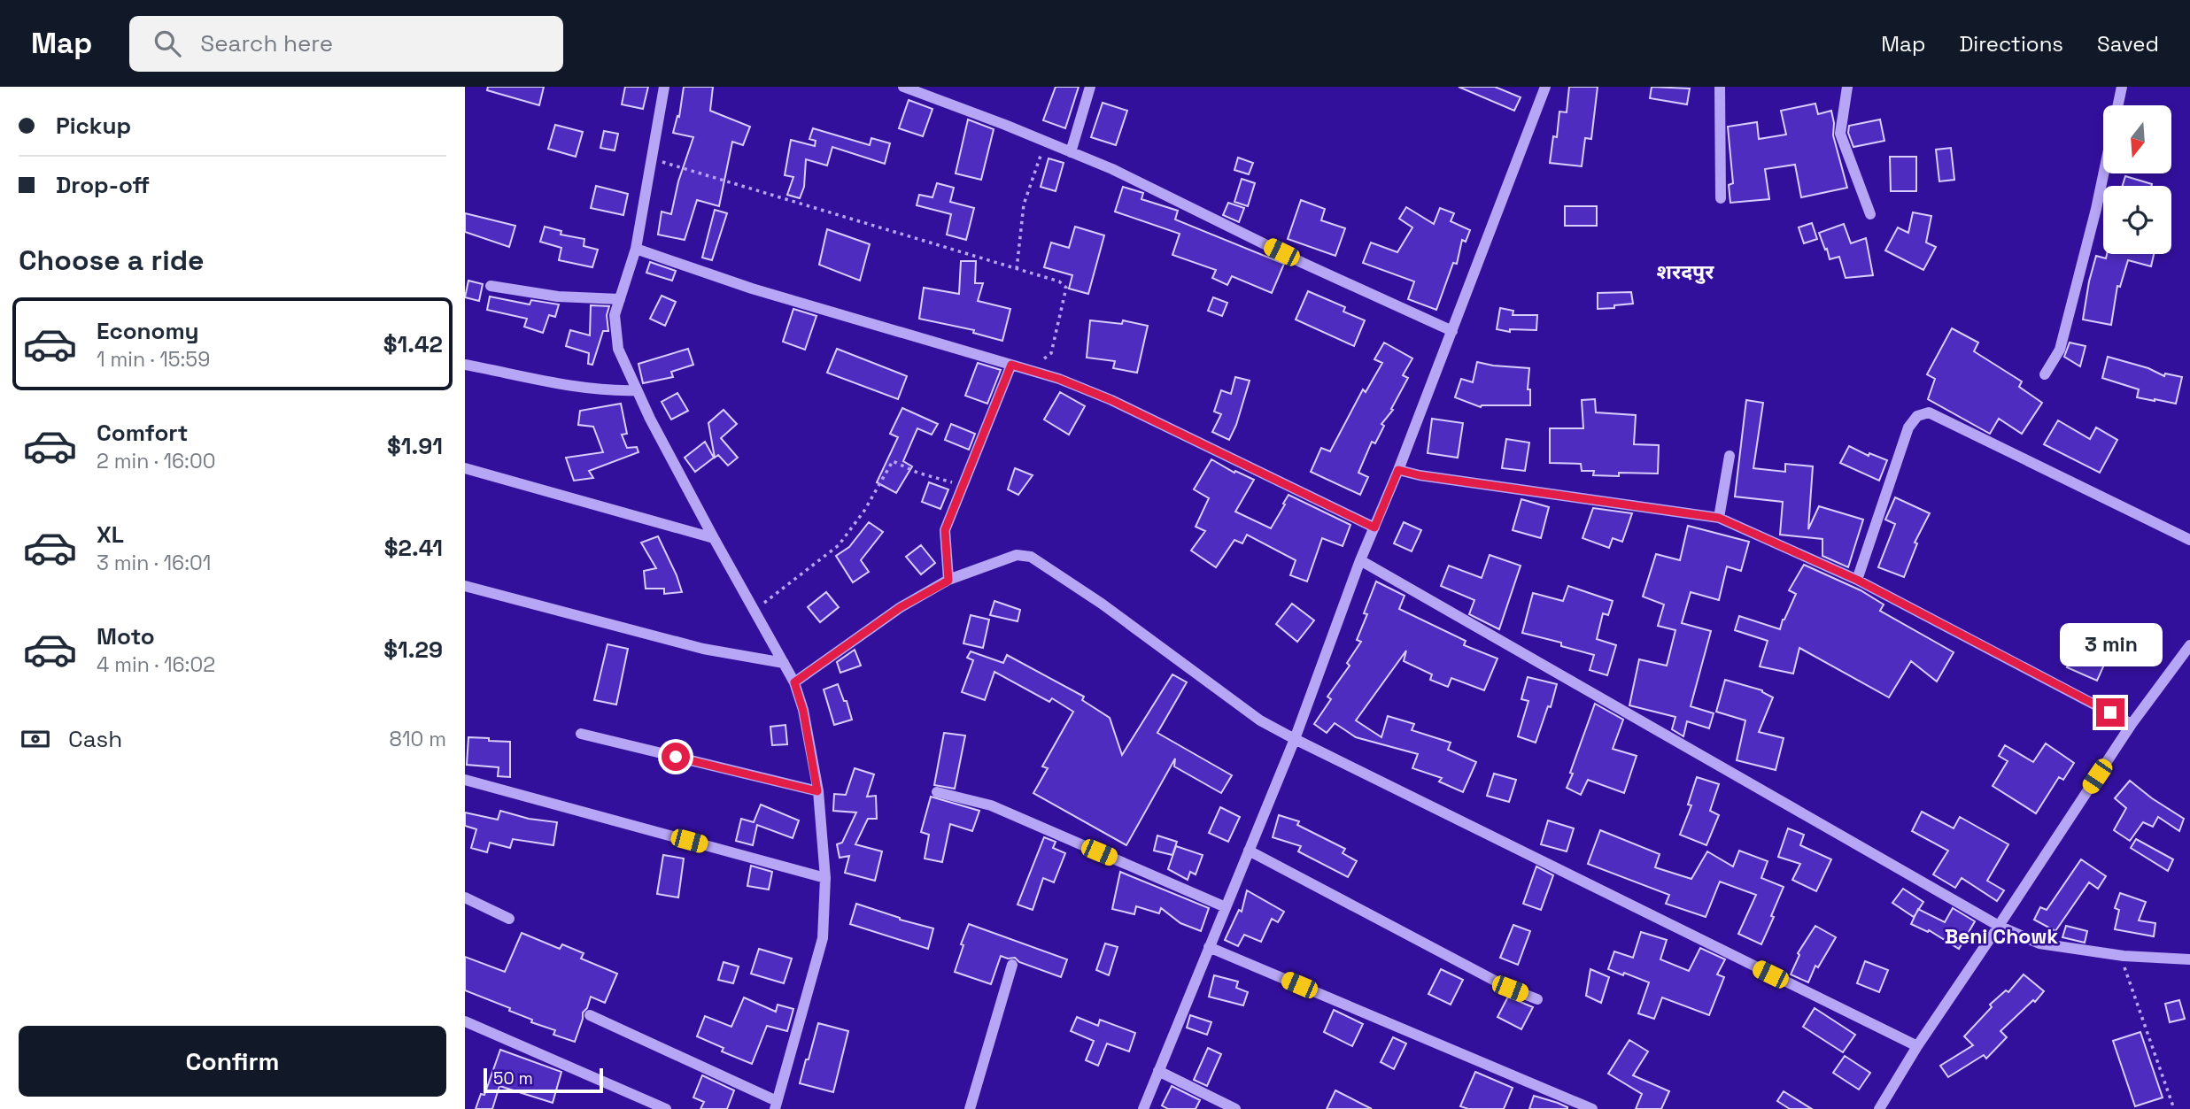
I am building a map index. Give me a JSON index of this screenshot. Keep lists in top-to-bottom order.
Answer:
{
  "districts": ["शरदपुर", "Beni Chowk"],
  "scale_bar": "50 m",
  "north": "bottom",
  "page": {
    "header": "Map",
    "search": "Search here",
    "nav": ["Map", "Directions", "Saved"],
    "banner": ["Pickup", "Drop-off"],
    "heading": "Choose a ride",
    "list": [
      {
        "name": "Economy",
        "note": "1 min · 15:59",
        "value": "$1.42"
      },
      {
        "name": "Comfort",
        "note": "2 min · 16:00",
        "value": "$1.91"
      },
      {
        "name": "XL",
        "note": "3 min · 16:01",
        "value": "$2.41"
      },
      {
        "name": "Moto",
        "note": "4 min · 16:02",
        "value": "$1.29"
      }
    ],
    "bubble": "3 min",
    "pay": ["Cash", "810 m"],
    "buttons": "Confirm",
    "scale": "50 m"
  }
}
